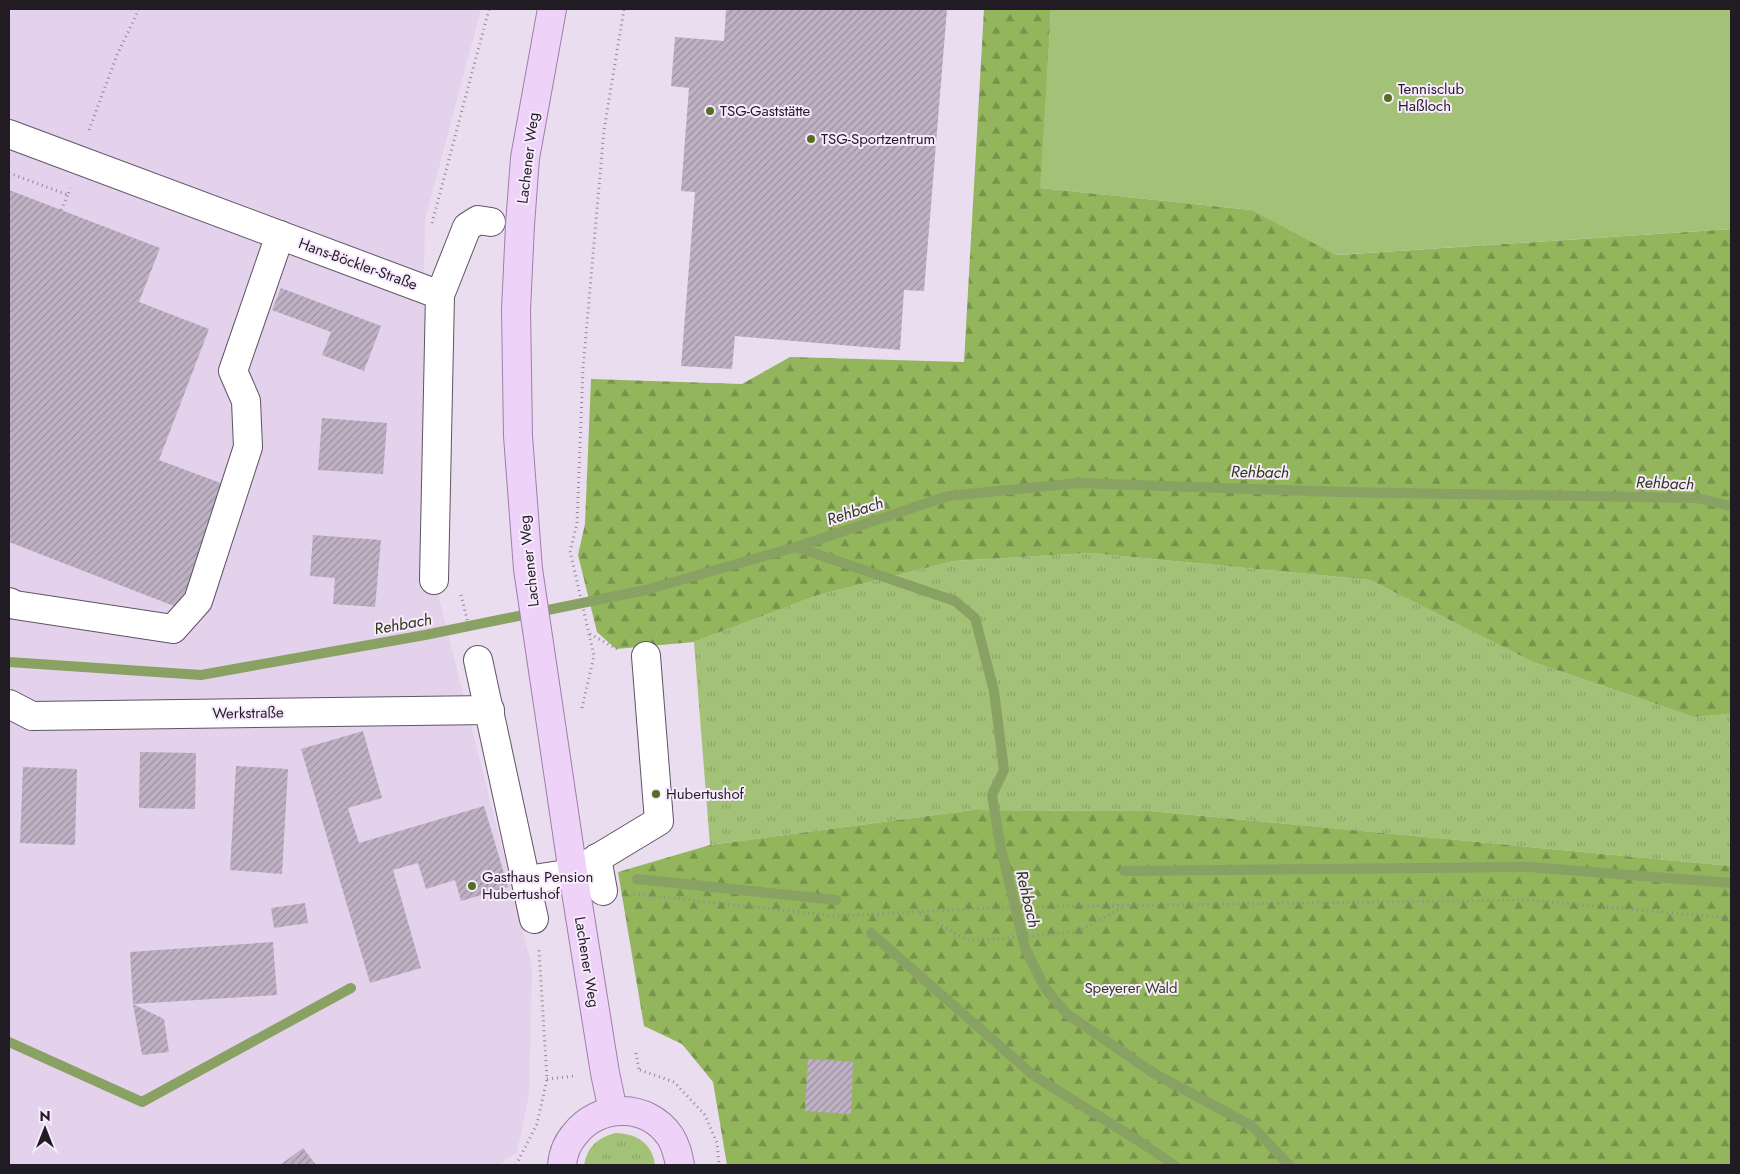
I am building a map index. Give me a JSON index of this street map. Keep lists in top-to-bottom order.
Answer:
{
  "streets": {
    "main road": ["Lachener Weg"],
    "street": ["Hans-Böckler-Straße", "Werkstraße"]
  },
  "water": ["Rehbach"],
  "parks": ["Speyerer Wald"],
  "places": [
    "Tennisclub Haßloch",
    "TSG-Gaststätte",
    "TSG-Sportzentrum",
    "Hubertushof",
    "Gasthaus Pension Hubertushof"
  ],
  "north": "top"
}
